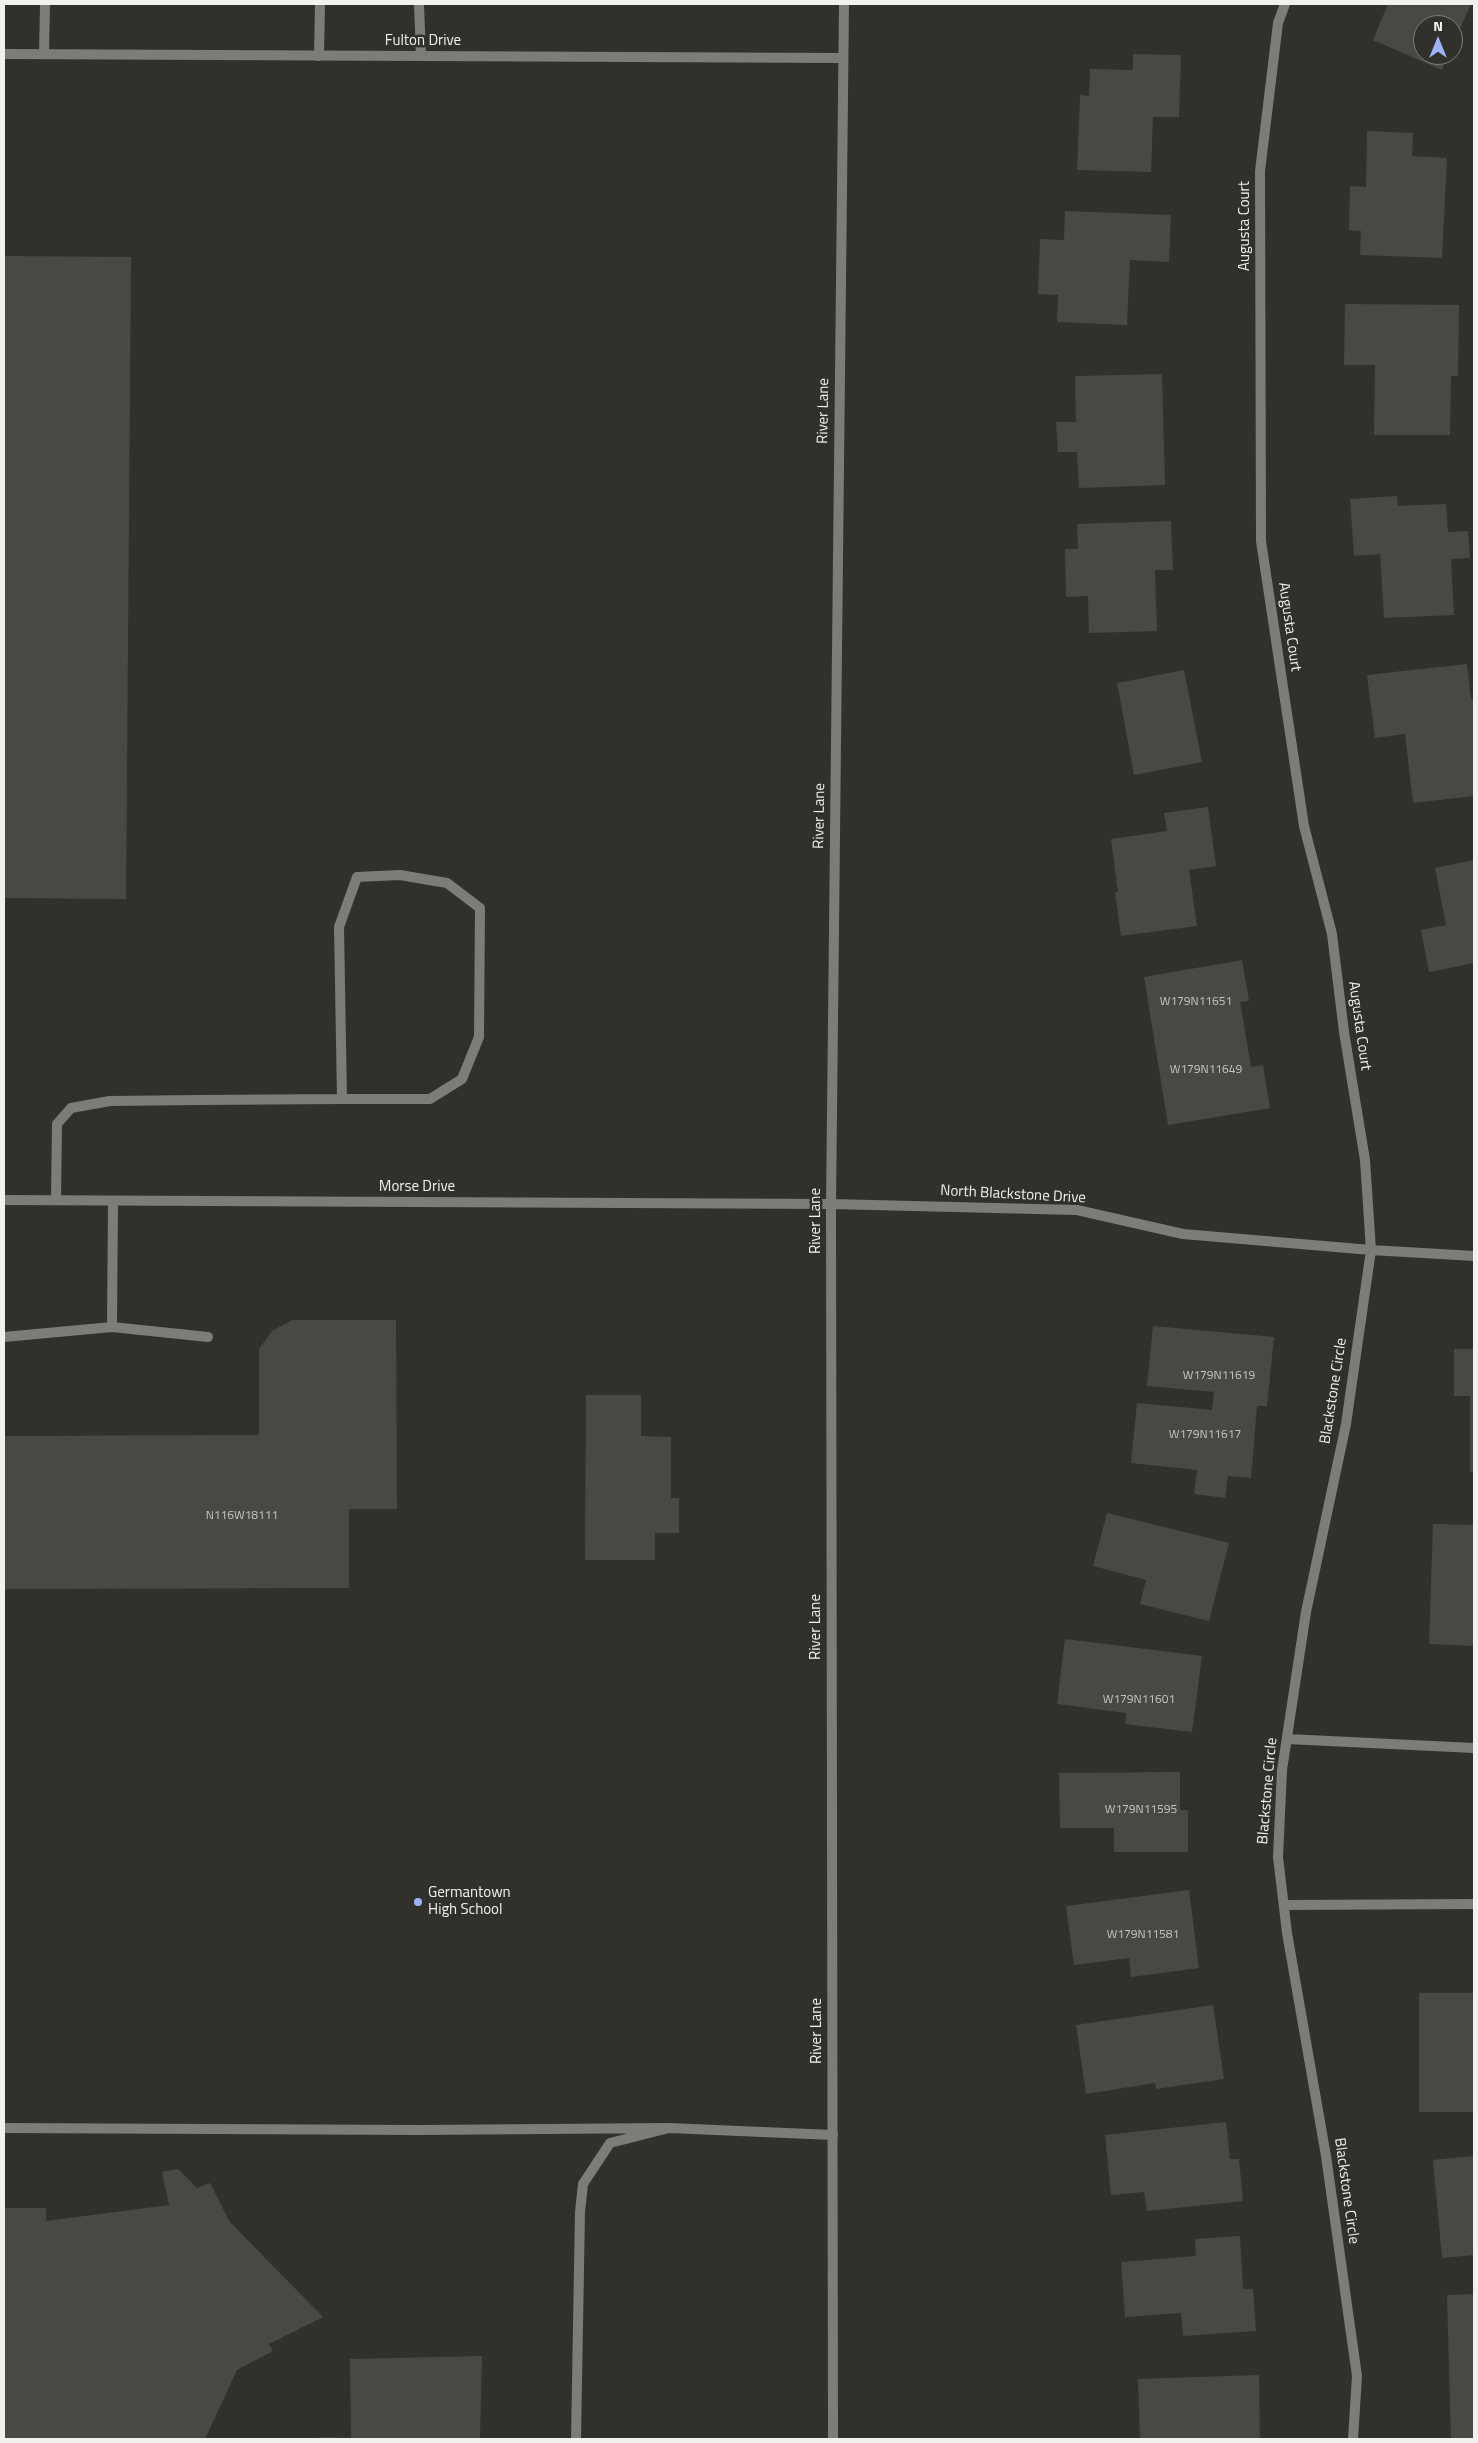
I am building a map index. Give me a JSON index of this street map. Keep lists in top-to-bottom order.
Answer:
{
  "streets": {
    "street": [
      "Fulton Drive",
      "Augusta Court",
      "River Lane",
      "Morse Drive",
      "North Blackstone Drive",
      "Blackstone Circle"
    ]
  },
  "crossings": [
    ["Fulton Drive", "River Lane"],
    ["Augusta Court", "North Blackstone Drive"],
    ["Augusta Court", "Blackstone Circle"],
    ["River Lane", "Morse Drive"],
    ["River Lane", "North Blackstone Drive"],
    ["Morse Drive", "North Blackstone Drive"],
    ["North Blackstone Drive", "Blackstone Circle"]
  ],
  "places": ["Germantown High School"],
  "house_numbers": [
    "W179N11651",
    "W179N11649",
    "W179N11619",
    "W179N11617",
    "N116W18111",
    "W179N11601",
    "W179N11595",
    "W179N11581"
  ],
  "north": "top"
}
